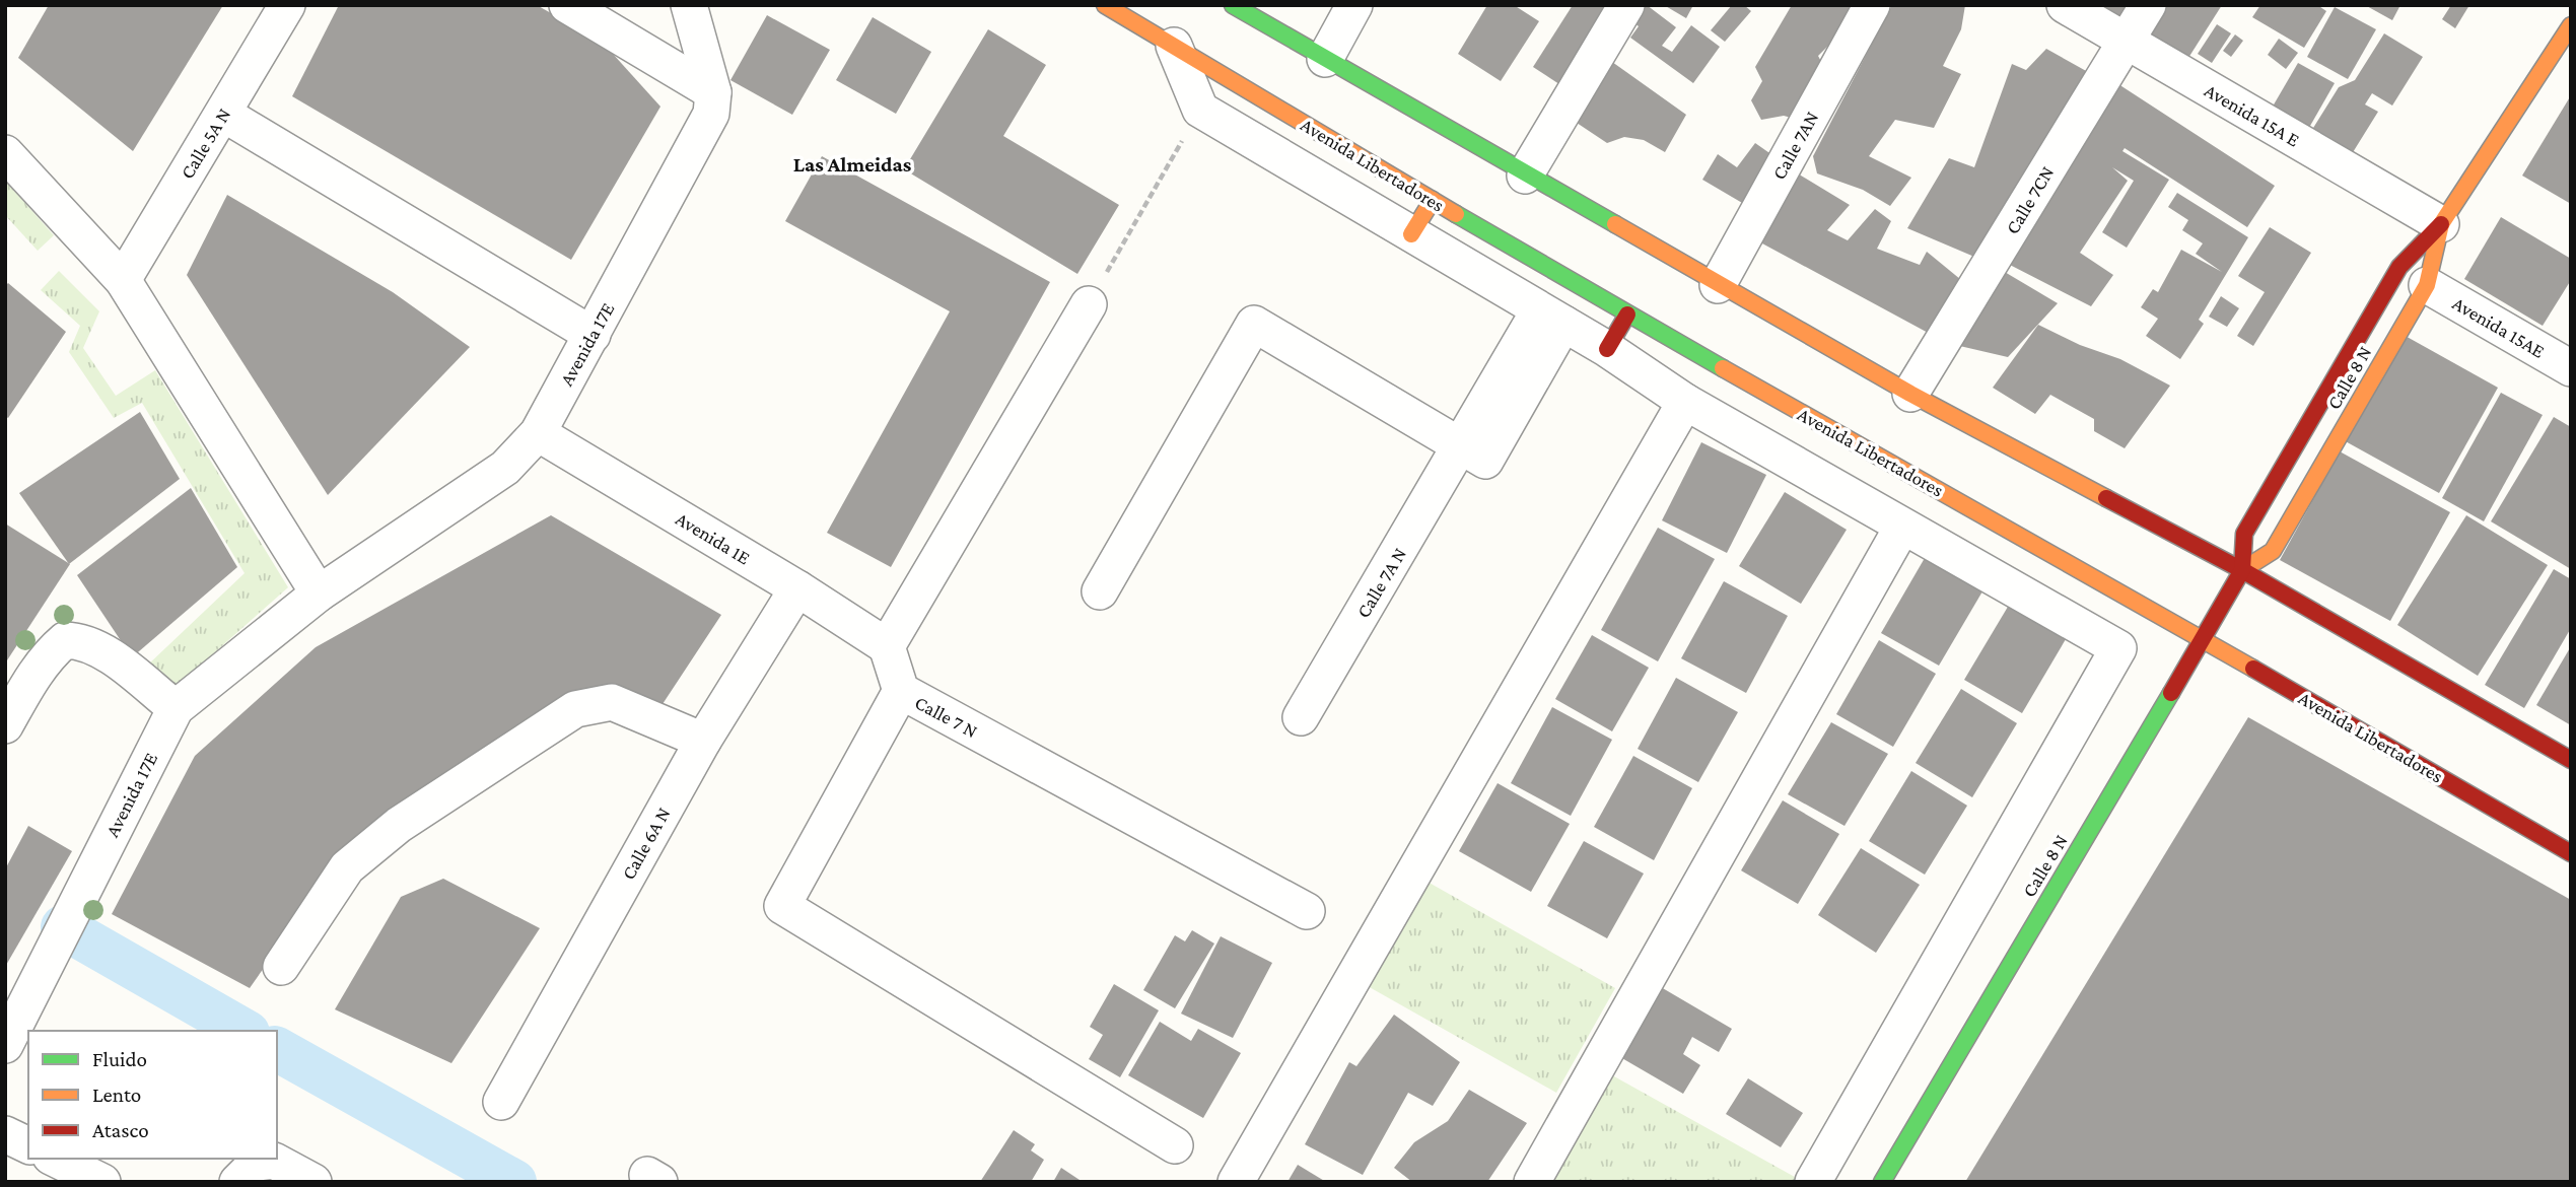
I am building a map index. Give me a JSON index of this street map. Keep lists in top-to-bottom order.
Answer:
{
  "streets": {
    "main road": ["Avenida Libertadores", "Calle 8 N"],
    "street": [
      "Avenida 15A E",
      "Calle 5A N",
      "Calle 7AN",
      "Calle 7CN",
      "Avenida 15AE",
      "Avenida 17E",
      "Avenida 1E",
      "Calle 7A N",
      "Calle 7 N",
      "Calle 6A N"
    ]
  },
  "crossings": [
    ["Avenida 15A E", "Calle 7CN"],
    ["Avenida 15A E", "Calle 8 N"],
    ["Avenida Libertadores", "Calle 8 N"],
    ["Avenida Libertadores", "Calle 7A N"],
    ["Avenida 15AE", "Calle 8 N"],
    ["Avenida 17E", "Avenida 1E"],
    ["Avenida 1E", "Calle 7 N"],
    ["Avenida 1E", "Calle 6A N"]
  ],
  "districts": ["Las Almeidas"],
  "legend": ["Fluido", "Lento", "Atasco"]
}
